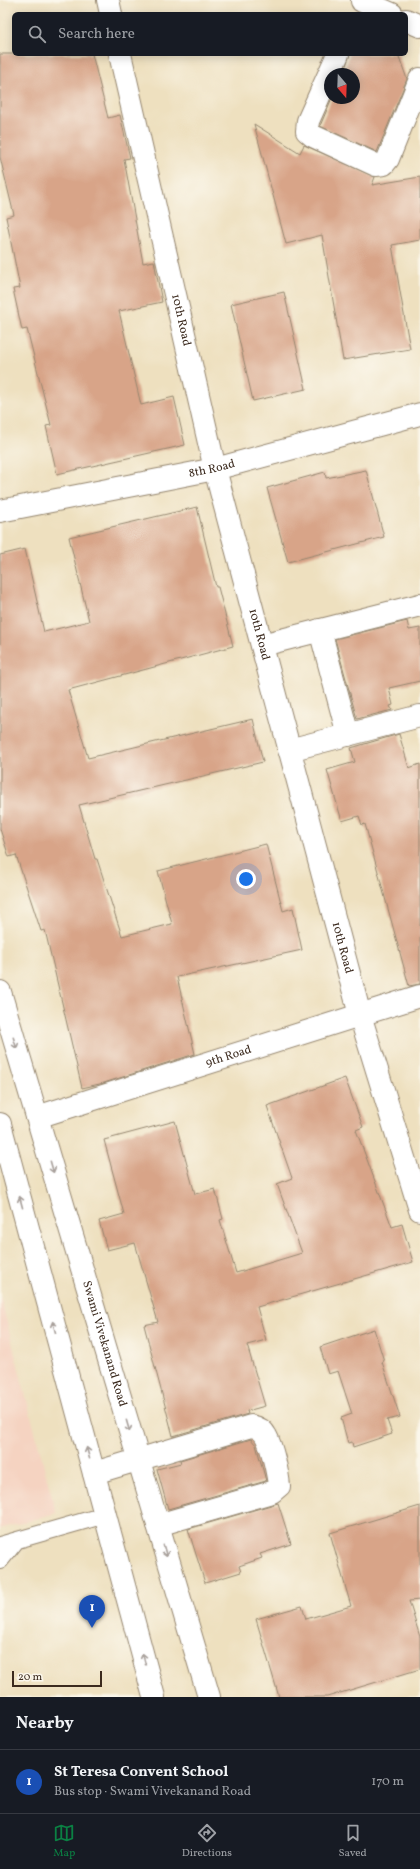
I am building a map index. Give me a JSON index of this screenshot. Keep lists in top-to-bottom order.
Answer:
{
  "streets": {
    "street": [
      "10th Road",
      "8th Road",
      "9th Road",
      "Swami Vivekanand Road"
    ]
  },
  "crossings": [
    ["10th Road", "8th Road"],
    ["10th Road", "9th Road"],
    ["9th Road", "Swami Vivekanand Road"]
  ],
  "scale_bar": "20 m",
  "north": "bottom",
  "page": {
    "search": "Search here",
    "pins": "1",
    "scale": "20 m",
    "heading": "Nearby",
    "list": [
      {
        "mark": "1",
        "name": "St Teresa Convent School",
        "note": "Bus stop · Swami Vivekanand Road",
        "value": "170 m"
      }
    ],
    "nav": ["Map", "Directions", "Saved"]
  }
}
